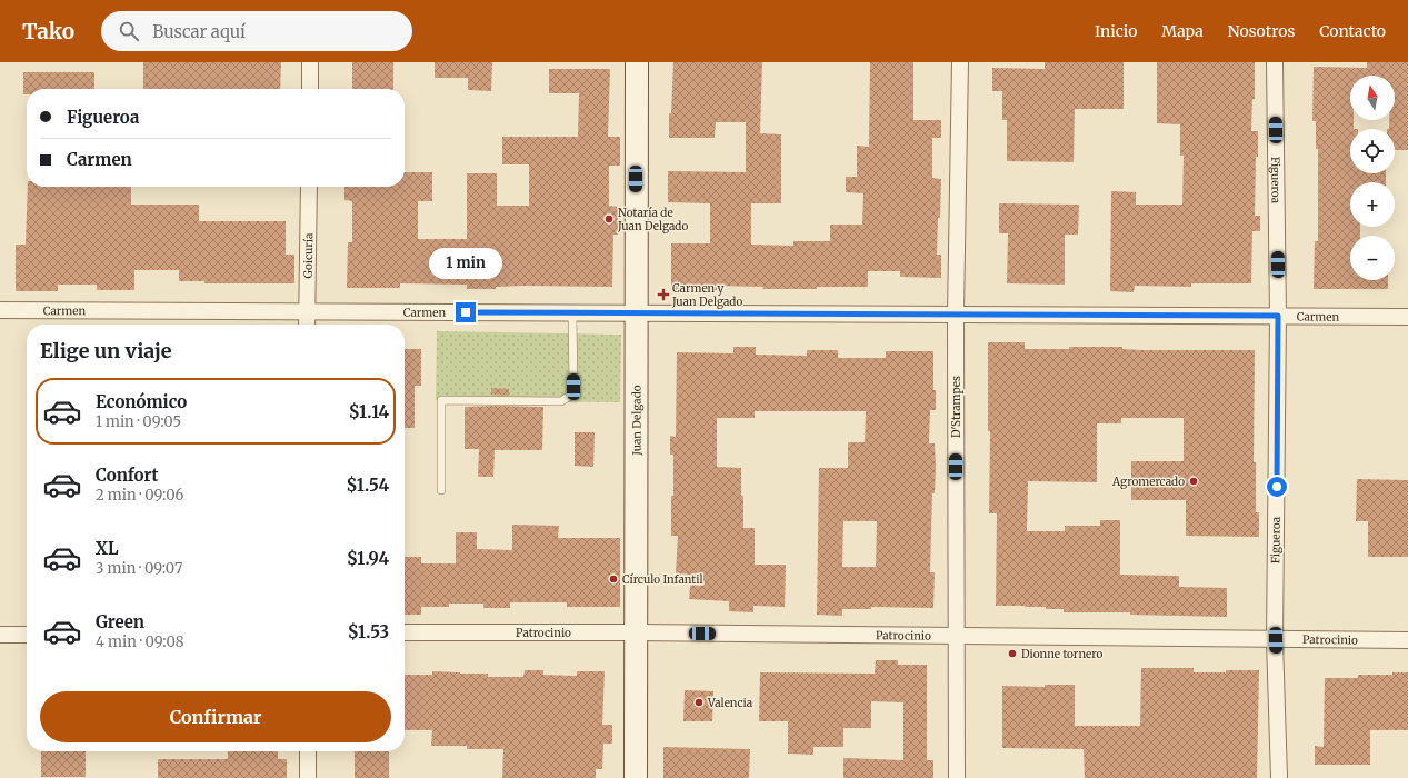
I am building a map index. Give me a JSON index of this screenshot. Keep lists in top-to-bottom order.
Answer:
{
  "streets": {
    "street": [
      "Figueroa",
      "Goicuría",
      "Carmen",
      "D'Strampes",
      "Juan Delgado",
      "Patrocinio"
    ]
  },
  "crossings": [
    ["Figueroa", "Carmen"],
    ["Figueroa", "Patrocinio"],
    ["Goicuría", "Carmen"],
    ["Carmen", "D'Strampes"],
    ["Carmen", "Juan Delgado"],
    ["D'Strampes", "Patrocinio"],
    ["Juan Delgado", "Patrocinio"]
  ],
  "places": {
    "other": [
      "Notaría de Juan Delgado",
      "Agromercado",
      "Círculo Infantil",
      "Dionne tornero",
      "Valencia"
    ],
    "health": ["Carmen y Juan Delgado"]
  },
  "north": "top",
  "page": {
    "header": "Tako",
    "search": "Buscar aquí",
    "nav": [
      "Inicio",
      "Mapa",
      "Nosotros",
      "Contacto"
    ],
    "map_buttons": ["+", "−"],
    "banner": ["Figueroa", "Carmen"],
    "bubble": "1 min",
    "heading": "Elige un viaje",
    "list": [
      {
        "name": "Económico",
        "note": "1 min · 09:05",
        "value": "$1.14"
      },
      {
        "name": "Confort",
        "note": "2 min · 09:06",
        "value": "$1.54"
      },
      {
        "name": "XL",
        "note": "3 min · 09:07",
        "value": "$1.94"
      },
      {
        "name": "Green",
        "note": "4 min · 09:08",
        "value": "$1.53"
      }
    ],
    "buttons": "Confirmar"
  }
}
